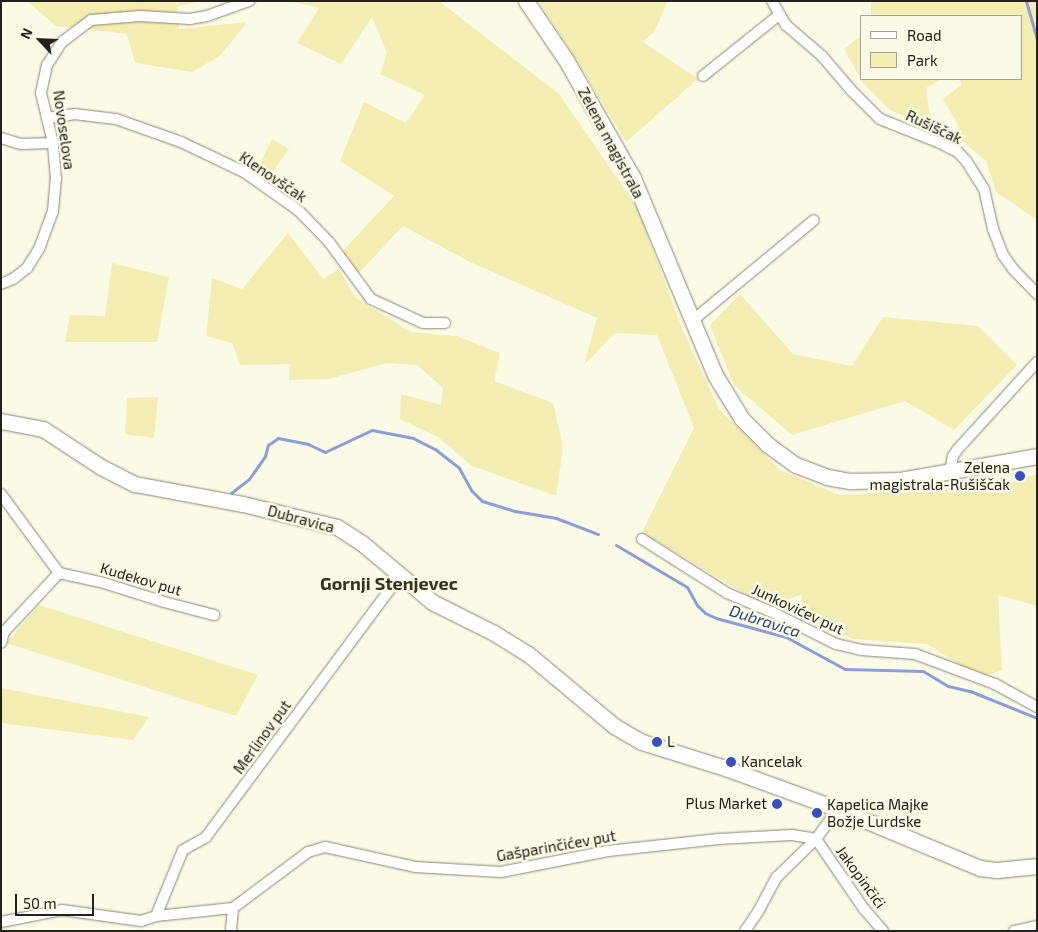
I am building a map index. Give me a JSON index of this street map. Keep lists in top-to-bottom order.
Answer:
{
  "streets": {
    "street": [
      "Rušiščak",
      "Novoselova",
      "Zelena magistrala",
      "Klenovščak",
      "Dubravica",
      "Kudekov put",
      "Junkovićev put",
      "Merlinov put",
      "Gašparinčićev put",
      "Jakopinčići"
    ]
  },
  "crossings": [
    ["Novoselova", "Klenovščak"],
    ["Dubravica", "Merlinov put"],
    ["Gašparinčićev put", "Jakopinčići"]
  ],
  "districts": ["Gornji Stenjevec"],
  "water": ["Dubravica"],
  "places": [
    "Zelena magistrala-Rušiščak",
    "L",
    "Kancelak",
    "Plus Market",
    "Kapelica Majke Božje Lurdske"
  ],
  "legend": ["Road", "Park"],
  "scale_bar": "50 m",
  "north": "top left"
}
